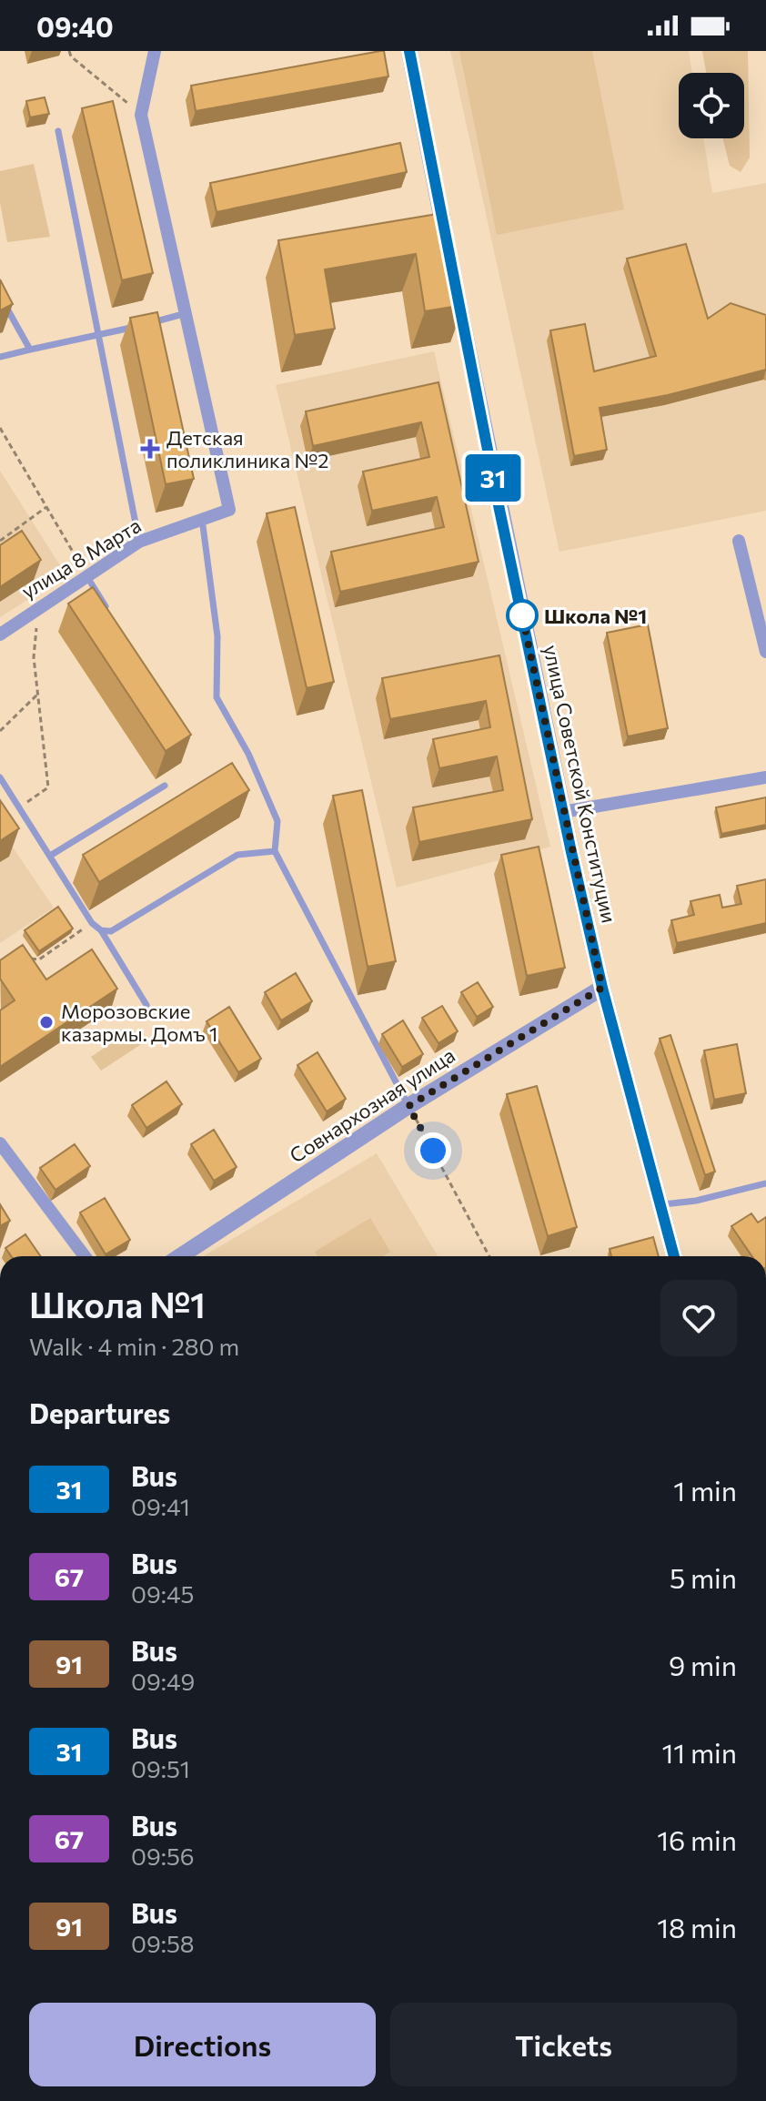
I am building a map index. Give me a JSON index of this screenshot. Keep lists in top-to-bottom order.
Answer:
{
  "streets": {
    "street": ["улица 8 Марта", "улица Советской Конституции", "Совнархозная улица"]
  },
  "crossings": [
    ["улица Советской Конституции", "Совнархозная улица"]
  ],
  "places": {
    "health": ["Детская поликлиника №2"],
    "other": ["Школа №1", "Морозовские казармы. Домъ 1"]
  },
  "lines": ["bus line 31"],
  "page": {
    "status": "09:40",
    "on_map": "31",
    "heading": [
      ["Школа №1", "Walk · 4 min · 280 m"],
      "Departures"
    ],
    "list": [
      {
        "mark": "31",
        "name": "Bus",
        "note": "09:41",
        "value": "1 min"
      },
      {
        "mark": "67",
        "name": "Bus",
        "note": "09:45",
        "value": "5 min"
      },
      {
        "mark": "91",
        "name": "Bus",
        "note": "09:49",
        "value": "9 min"
      },
      {
        "mark": "31",
        "name": "Bus",
        "note": "09:51",
        "value": "11 min"
      },
      {
        "mark": "67",
        "name": "Bus",
        "note": "09:56",
        "value": "16 min"
      },
      {
        "mark": "91",
        "name": "Bus",
        "note": "09:58",
        "value": "18 min"
      }
    ],
    "buttons": ["Directions", "Tickets"]
  }
}
